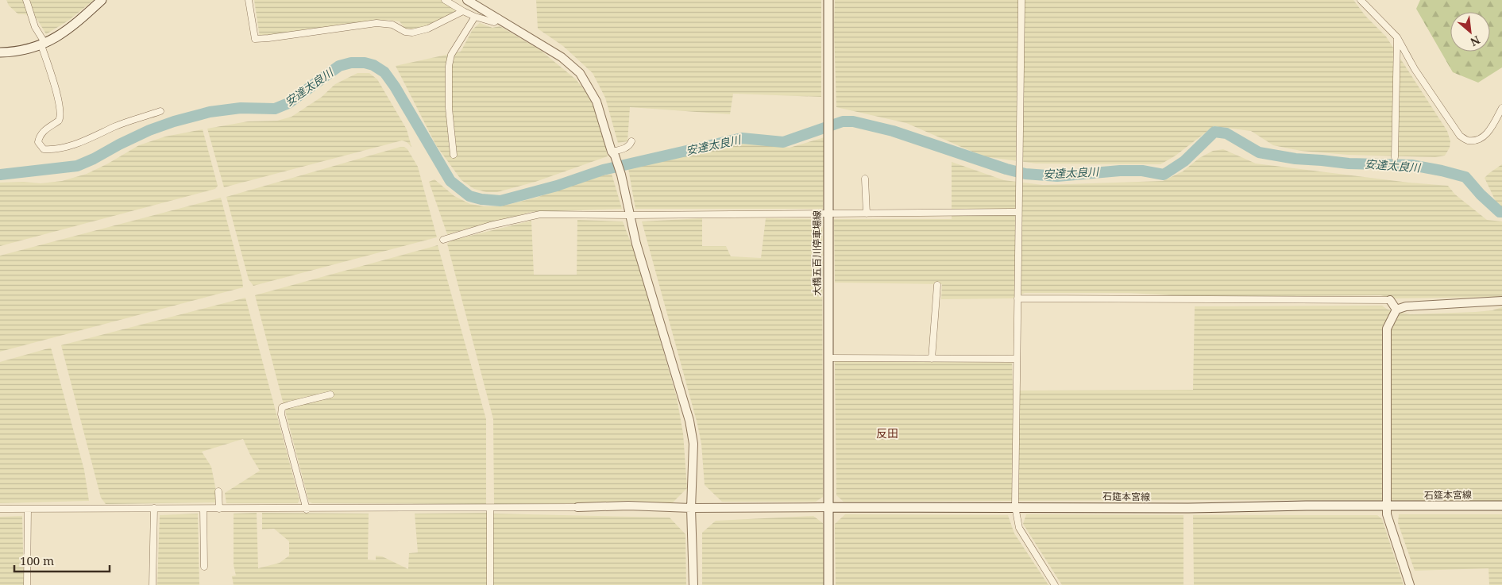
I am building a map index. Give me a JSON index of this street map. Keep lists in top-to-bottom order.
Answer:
{
  "streets": {
    "main road": ["大橋五百川停車場線", "石筵本宮線"]
  },
  "crossings": [
    ["大橋五百川停車場線", "石筵本宮線"]
  ],
  "districts": ["反田"],
  "water": ["安達太良川"],
  "scale_bar": "100 m",
  "north": "bottom right"
}
